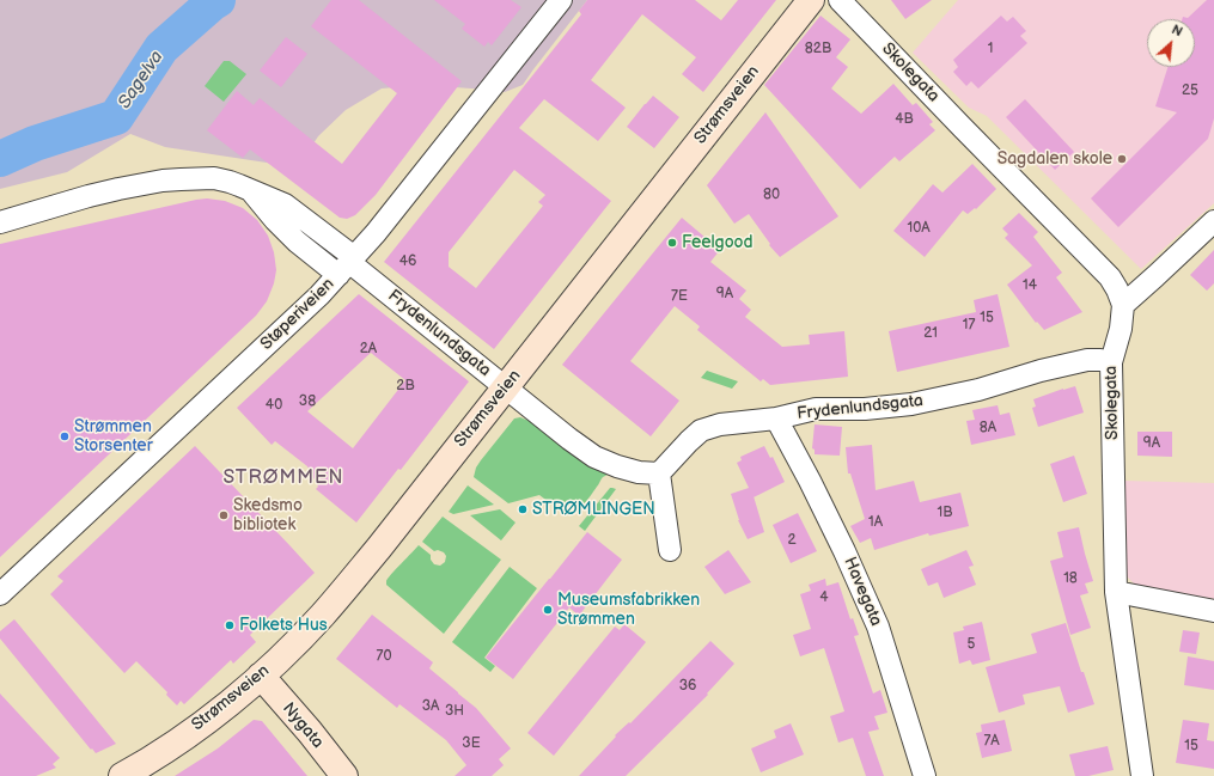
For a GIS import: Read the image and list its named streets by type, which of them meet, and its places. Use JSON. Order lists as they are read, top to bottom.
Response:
{
  "streets": {
    "main road": ["Strømsveien", "Nygata"],
    "street": [
      "Skolegata",
      "Støperiveien",
      "Frydenlundsgata",
      "Havegata"
    ]
  },
  "crossings": [
    ["Skolegata", "Frydenlundsgata"],
    ["Strømsveien", "Frydenlundsgata"],
    ["Strømsveien", "Nygata"],
    ["Støperiveien", "Frydenlundsgata"],
    ["Frydenlundsgata", "Havegata"]
  ],
  "districts": ["STRØMMEN"],
  "water": ["Sagelva"],
  "places": [
    "Sagdalen skole",
    "Feelgood",
    "Strømmen Storsenter",
    "STRØMLINGEN",
    "Skedsmo bibliotek",
    "Museumsfabrikken Strømmen",
    "Folkets Hus"
  ],
  "house_numbers": [
    "82B",
    "1",
    "25",
    "4B",
    "80",
    "10A",
    "46",
    "14",
    "9A",
    "7E",
    "15",
    "17",
    "21",
    "2A",
    "2B",
    "38",
    "40",
    "8A",
    "9A",
    "1B",
    "1A",
    "2",
    "18",
    "4",
    "5",
    "70",
    "36",
    "3A",
    "3H",
    "7A",
    "3E",
    "15"
  ],
  "north": "top right"
}
